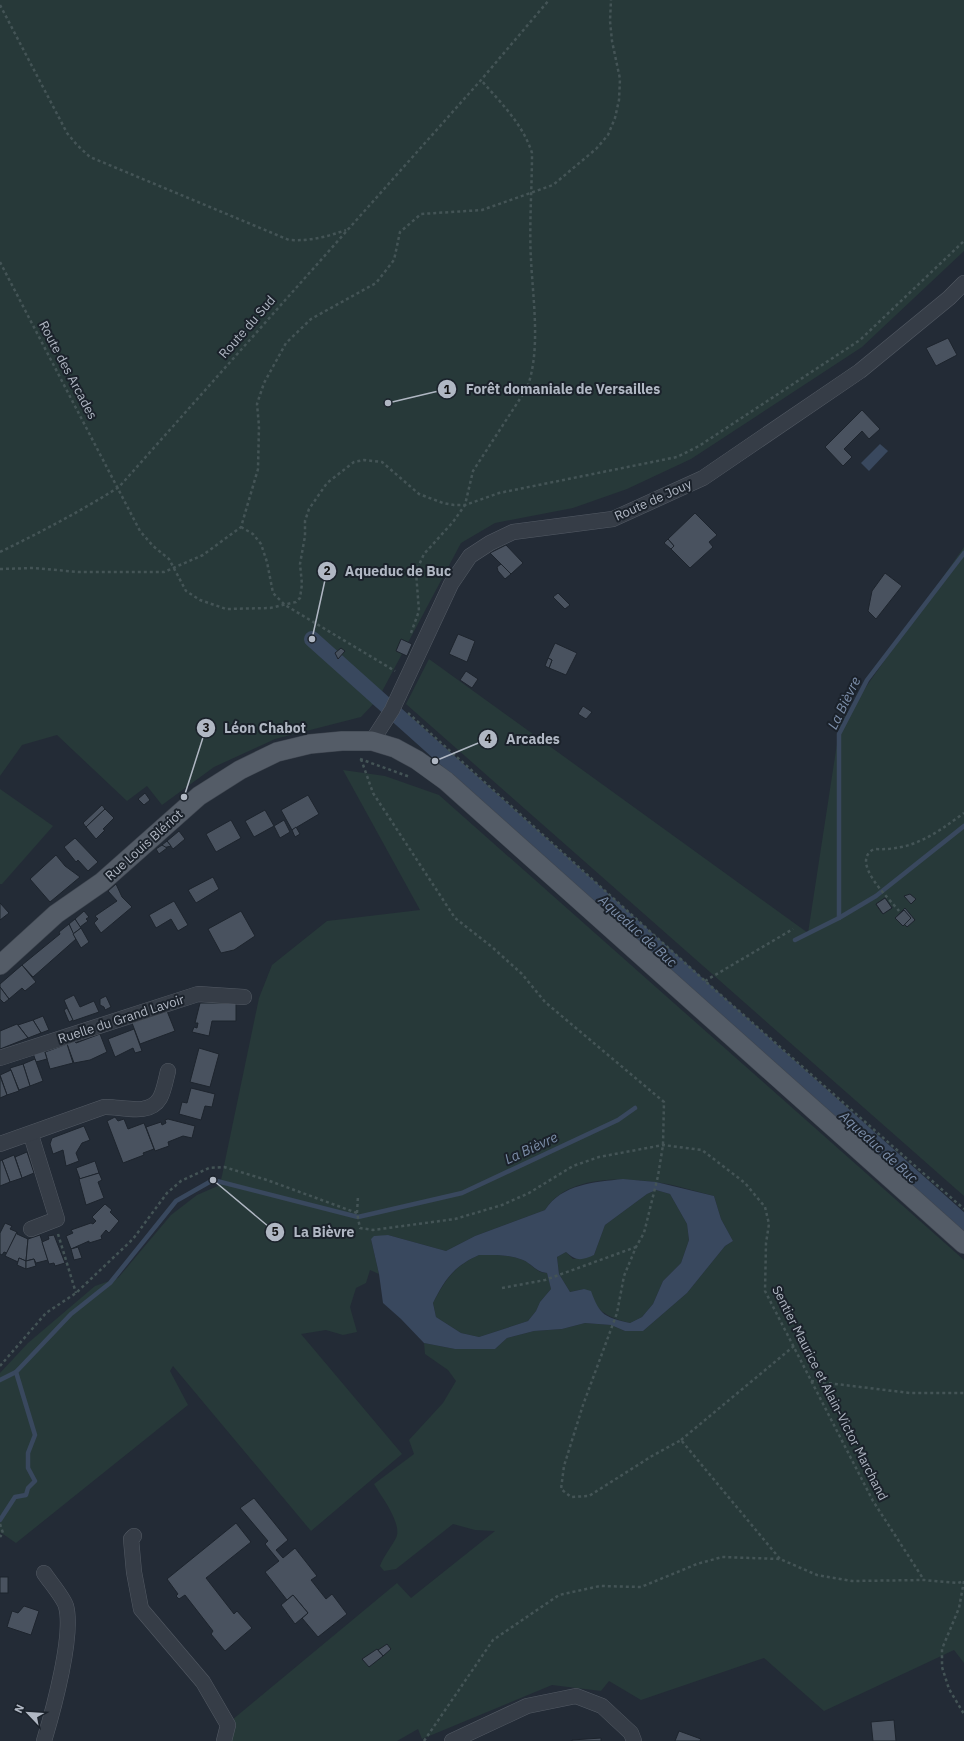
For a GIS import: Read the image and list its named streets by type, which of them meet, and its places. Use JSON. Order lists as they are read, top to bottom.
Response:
{
  "streets": {
    "main road": ["Rue Louis Blériot"],
    "street": ["Route de Jouy", "Ruelle du Grand Lavoir"],
    "path": ["Route du Sud", "Route des Arcades", "Sentier Maurice et Alain-Victor Marchand"]
  },
  "crossings": [
    ["Route du Sud", "Route des Arcades"],
    ["Route de Jouy", "Rue Louis Blériot"]
  ],
  "water": ["La Bièvre", "Aqueduc de Buc"],
  "places": [
    "Forêt domaniale de Versailles",
    "Aqueduc de Buc",
    "Arcades",
    "Léon Chabot",
    "La Bièvre"
  ],
  "north": "top left"
}
